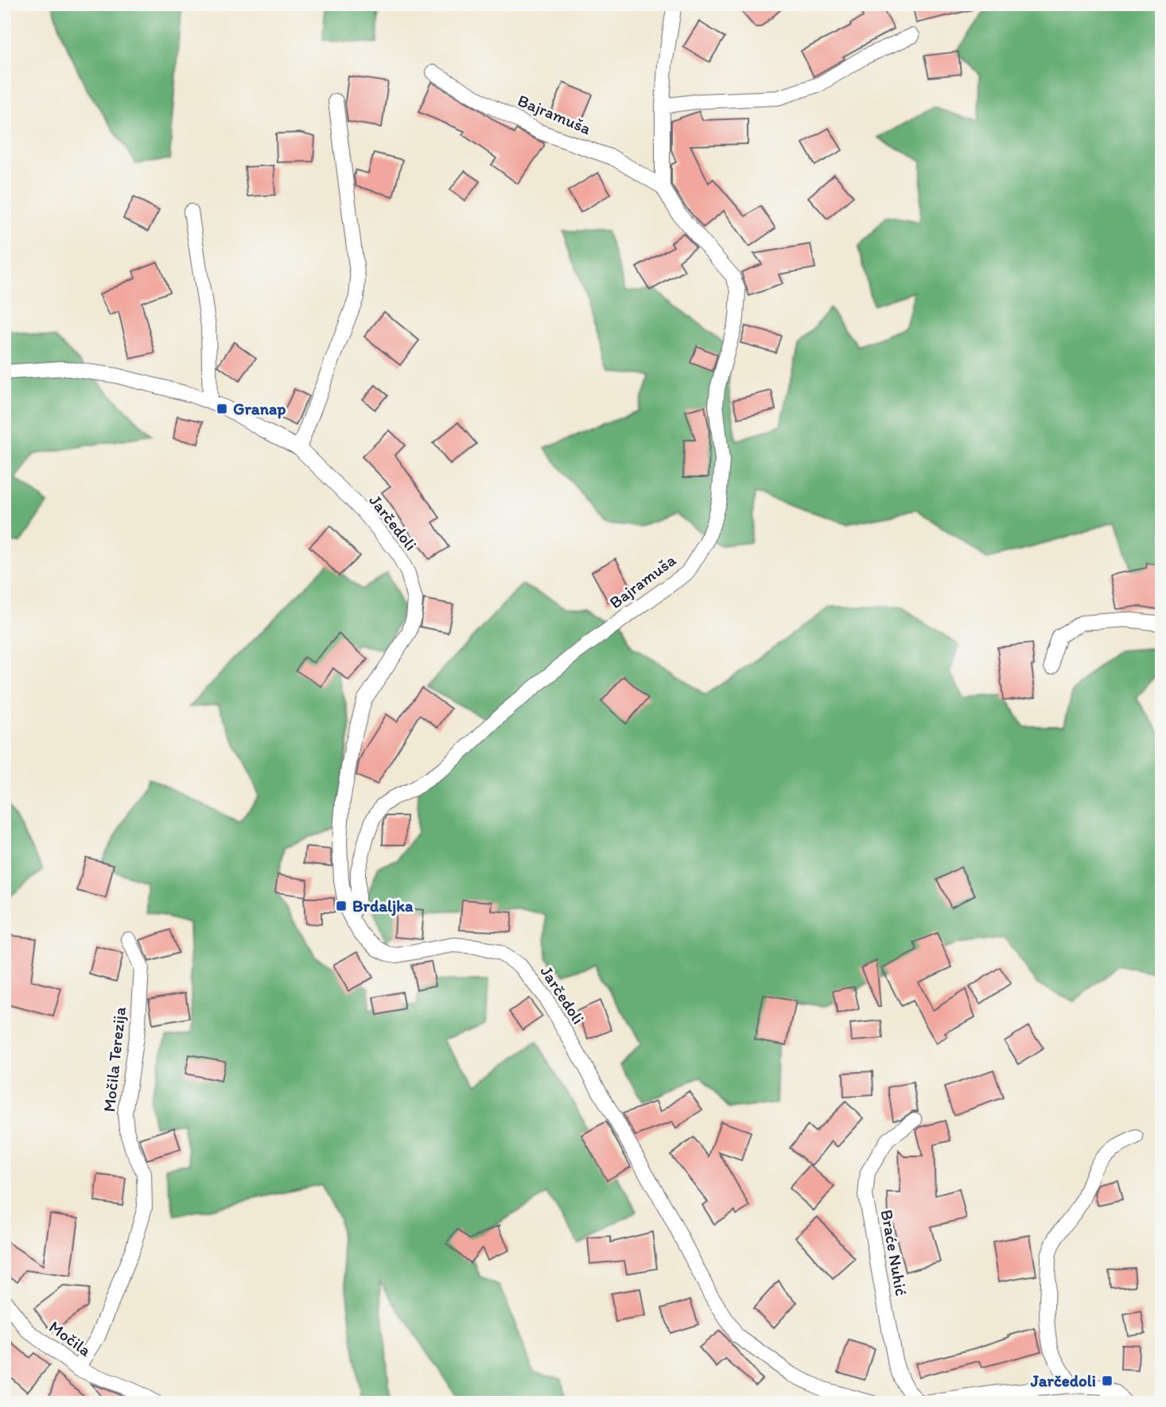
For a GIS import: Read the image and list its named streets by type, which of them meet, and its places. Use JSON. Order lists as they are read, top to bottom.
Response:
{
  "streets": {
    "street": [
      "Bajramuša",
      "Jarčedoli",
      "Močila Terezija",
      "Braće Nuhić",
      "Močila"
    ]
  },
  "crossings": [
    ["Bajramuša", "Jarčedoli"],
    ["Močila Terezija", "Močila"]
  ],
  "places": {
    "transit": ["Granap", "Brdaljka", "Jarčedoli"]
  }
}
